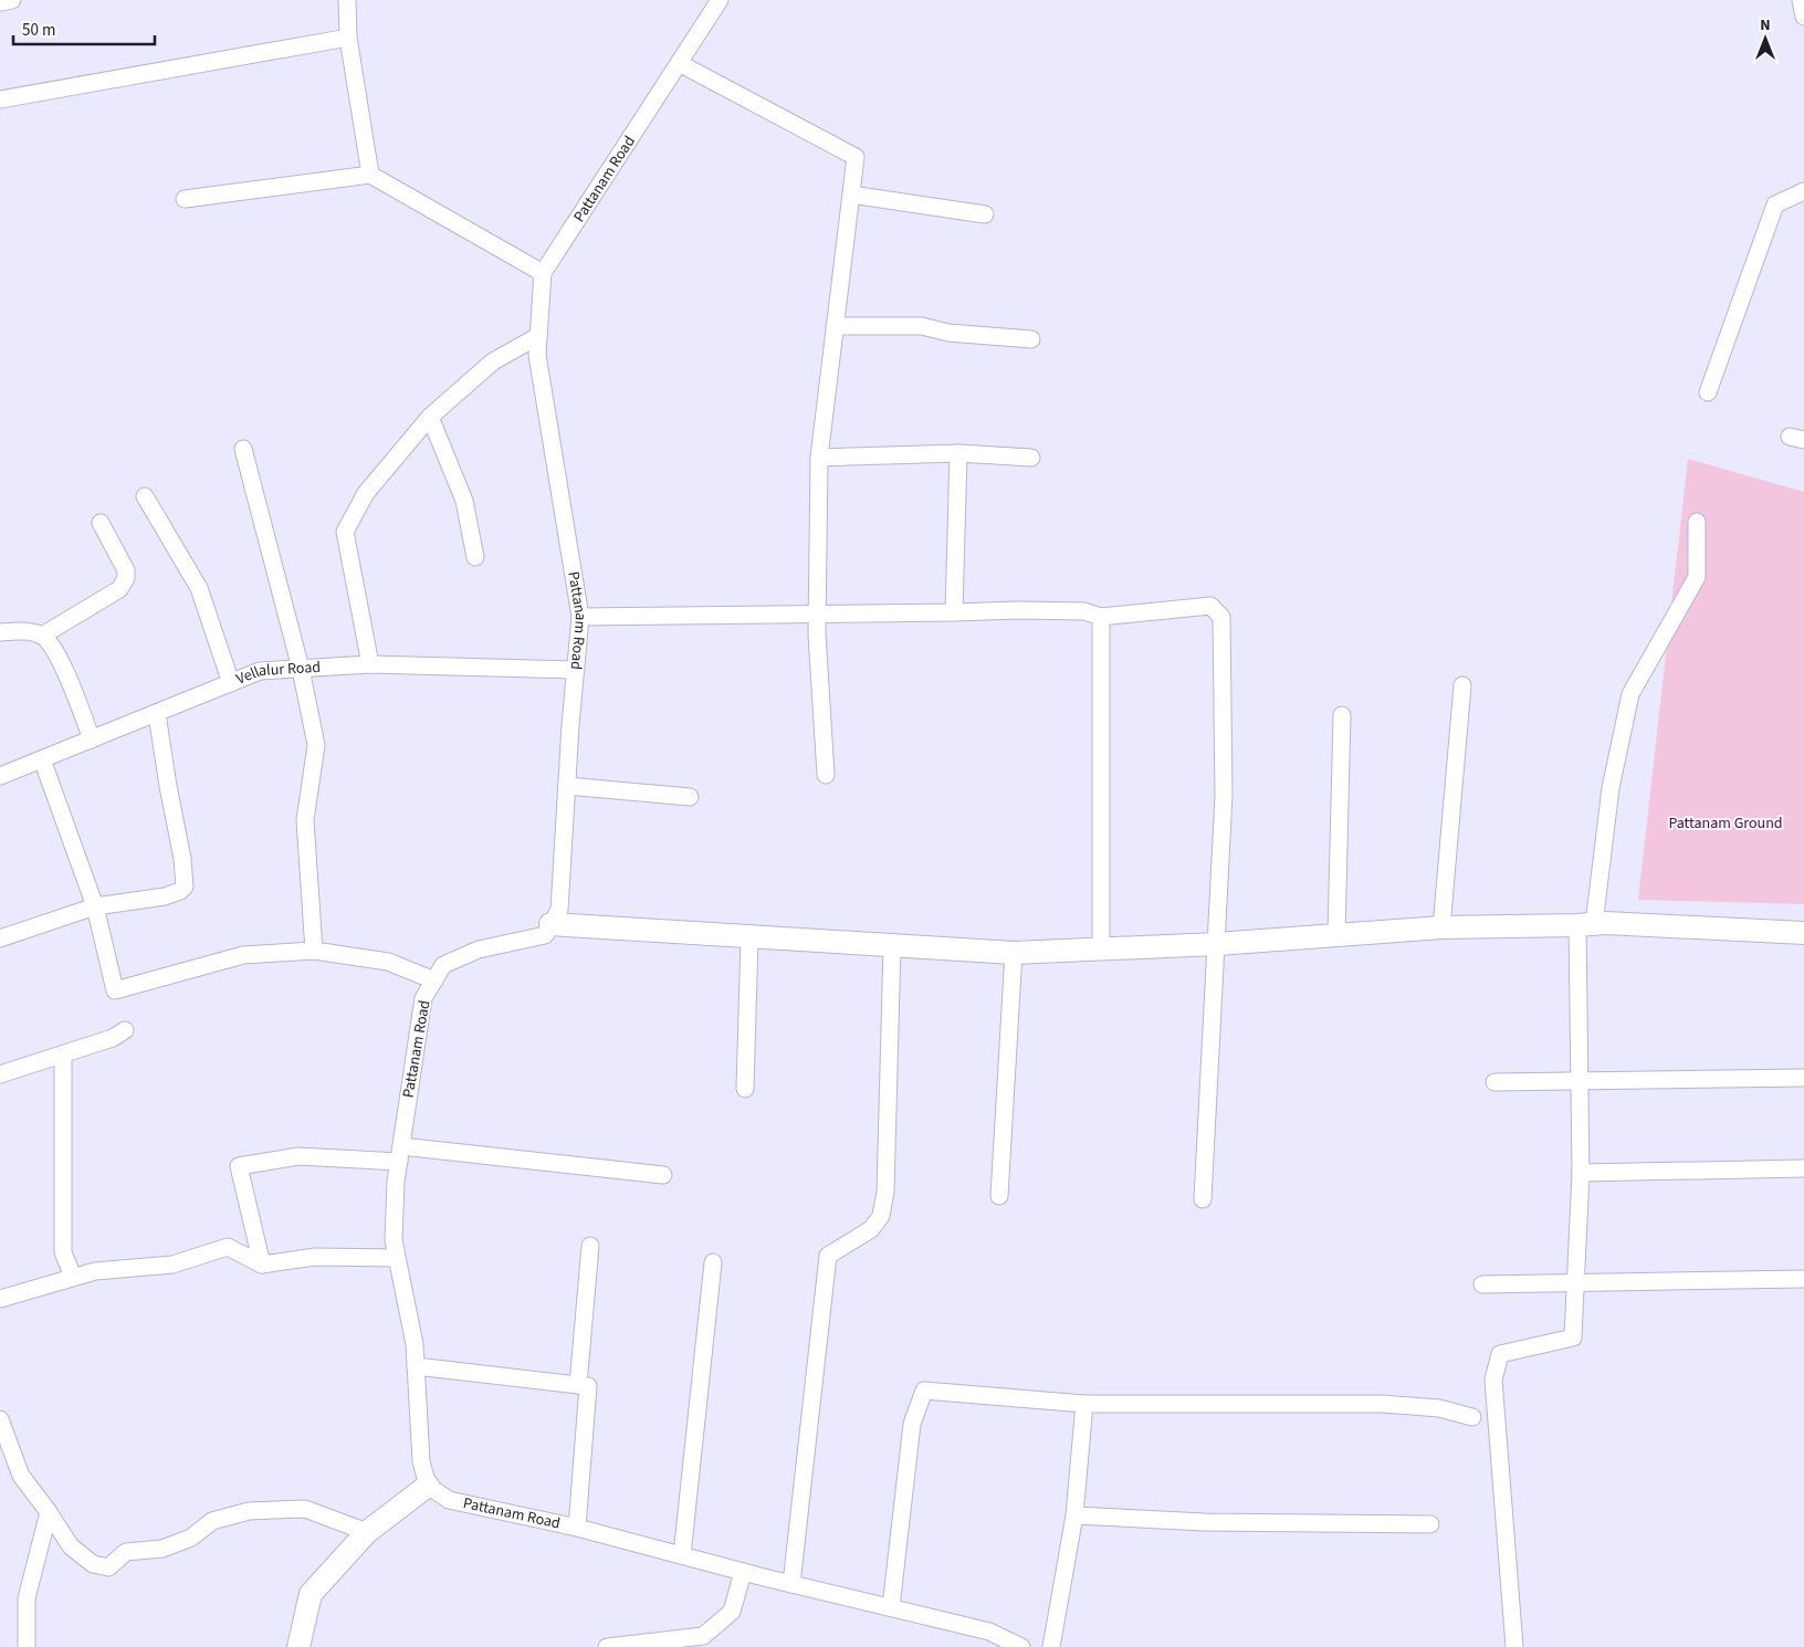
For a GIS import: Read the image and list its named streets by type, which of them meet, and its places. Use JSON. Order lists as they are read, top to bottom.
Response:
{
  "streets": {
    "street": ["Pattanam Road", "Vellalur Road"]
  },
  "crossings": [
    ["Pattanam Road", "Vellalur Road"]
  ],
  "parks": ["Pattanam Ground"],
  "scale_bar": "50 m",
  "north": "top"
}
